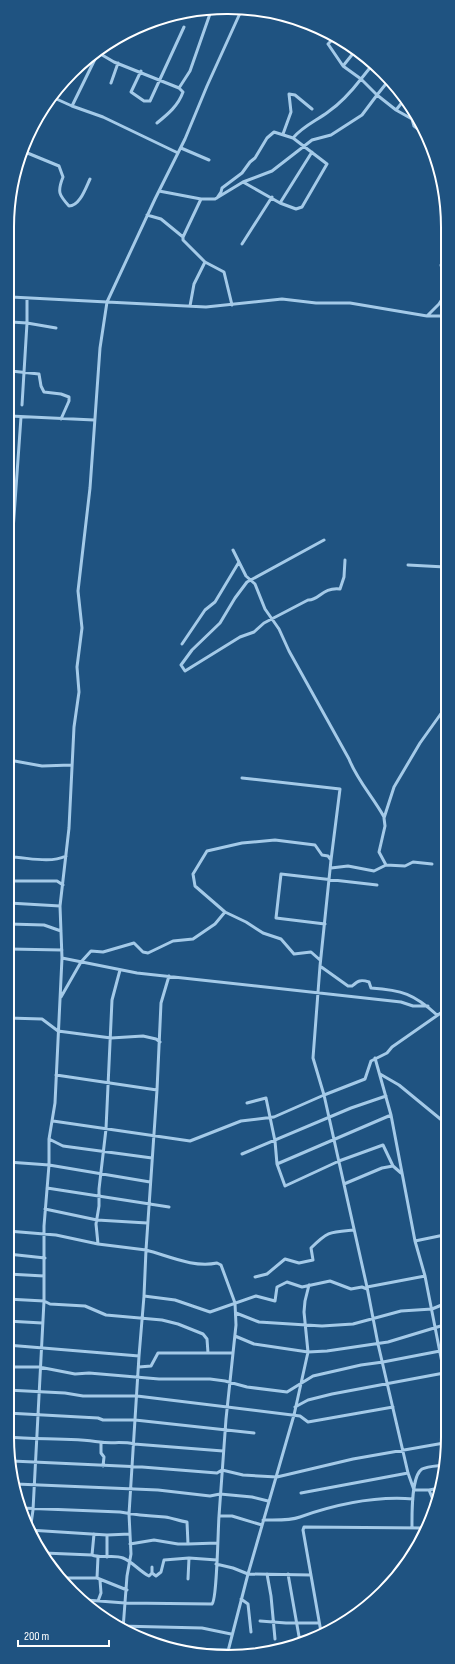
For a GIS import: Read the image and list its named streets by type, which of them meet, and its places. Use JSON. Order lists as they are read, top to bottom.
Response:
{
  "scale_bar": "200 m"
}
